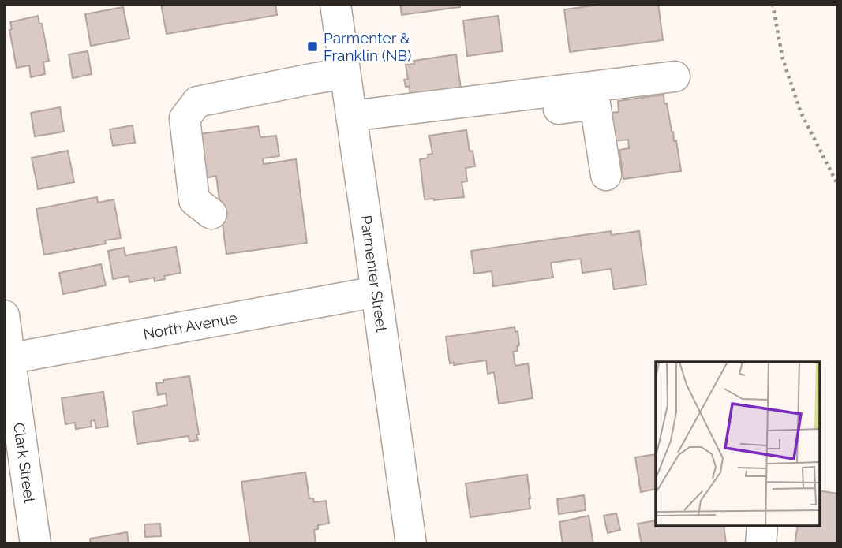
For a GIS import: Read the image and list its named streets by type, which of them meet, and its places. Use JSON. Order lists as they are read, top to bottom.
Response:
{
  "streets": {
    "street": ["Parmenter Street", "North Avenue", "Clark Street"]
  },
  "crossings": [
    ["Parmenter Street", "North Avenue"],
    ["North Avenue", "Clark Street"]
  ],
  "places": {
    "transit": ["Parmenter & Franklin (NB)"]
  }
}
